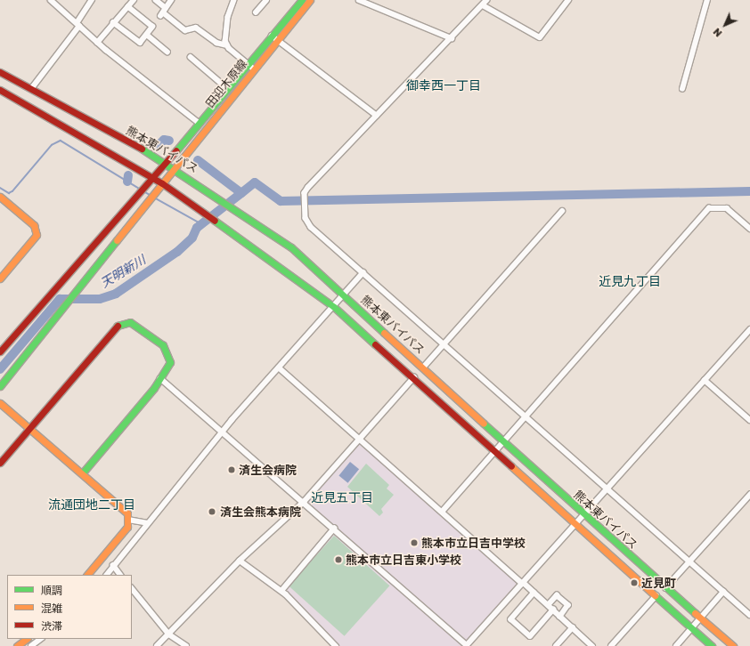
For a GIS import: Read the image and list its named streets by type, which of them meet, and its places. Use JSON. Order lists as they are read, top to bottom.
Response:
{
  "streets": {
    "main road": ["田迎木原線", "熊本東バイパス"]
  },
  "crossings": [
    ["田迎木原線", "熊本東バイパス"]
  ],
  "districts": [
    "御幸西一丁目",
    "近見九丁目",
    "近見五丁目",
    "流通団地二丁目"
  ],
  "water": ["天明新川"],
  "places": [
    "済生会病院",
    "済生会熊本病院",
    "熊本市立日吉中学校",
    "熊本市立日吉東小学校",
    "近見町"
  ],
  "legend": ["順調", "混雑", "渋滞"],
  "north": "bottom left"
}
